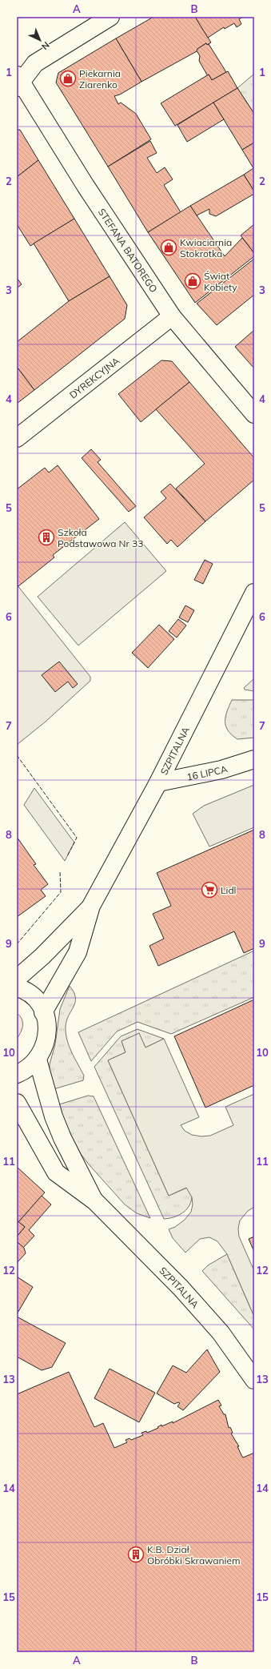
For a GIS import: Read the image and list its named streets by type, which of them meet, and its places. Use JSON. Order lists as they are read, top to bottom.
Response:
{
  "streets": {
    "street": [
      "STEFANA BATOREGO",
      "DYREKCYJNA",
      "SZPITALNA",
      "16 LIPCA"
    ]
  },
  "crossings": [
    ["STEFANA BATOREGO", "DYREKCYJNA"],
    ["SZPITALNA", "16 LIPCA"]
  ],
  "places": {
    "shop": ["Piekarnia Ziarenko", "Kwiaciarnia Stokrotka", "Świat Kobiety"],
    "building": ["Szkoła Podstawowa Nr 33", "K.B. Dział Obróbki Skrawaniem"],
    "supermarket": ["Lidl"]
  },
  "north": "bottom right",
  "grid": {
    "columns": ["A", "B"],
    "rows": [
      "1",
      "2",
      "3",
      "4",
      "5",
      "6",
      "7",
      "8",
      "9",
      "10",
      "11",
      "12",
      "13",
      "14",
      "15"
    ]
  }
}
